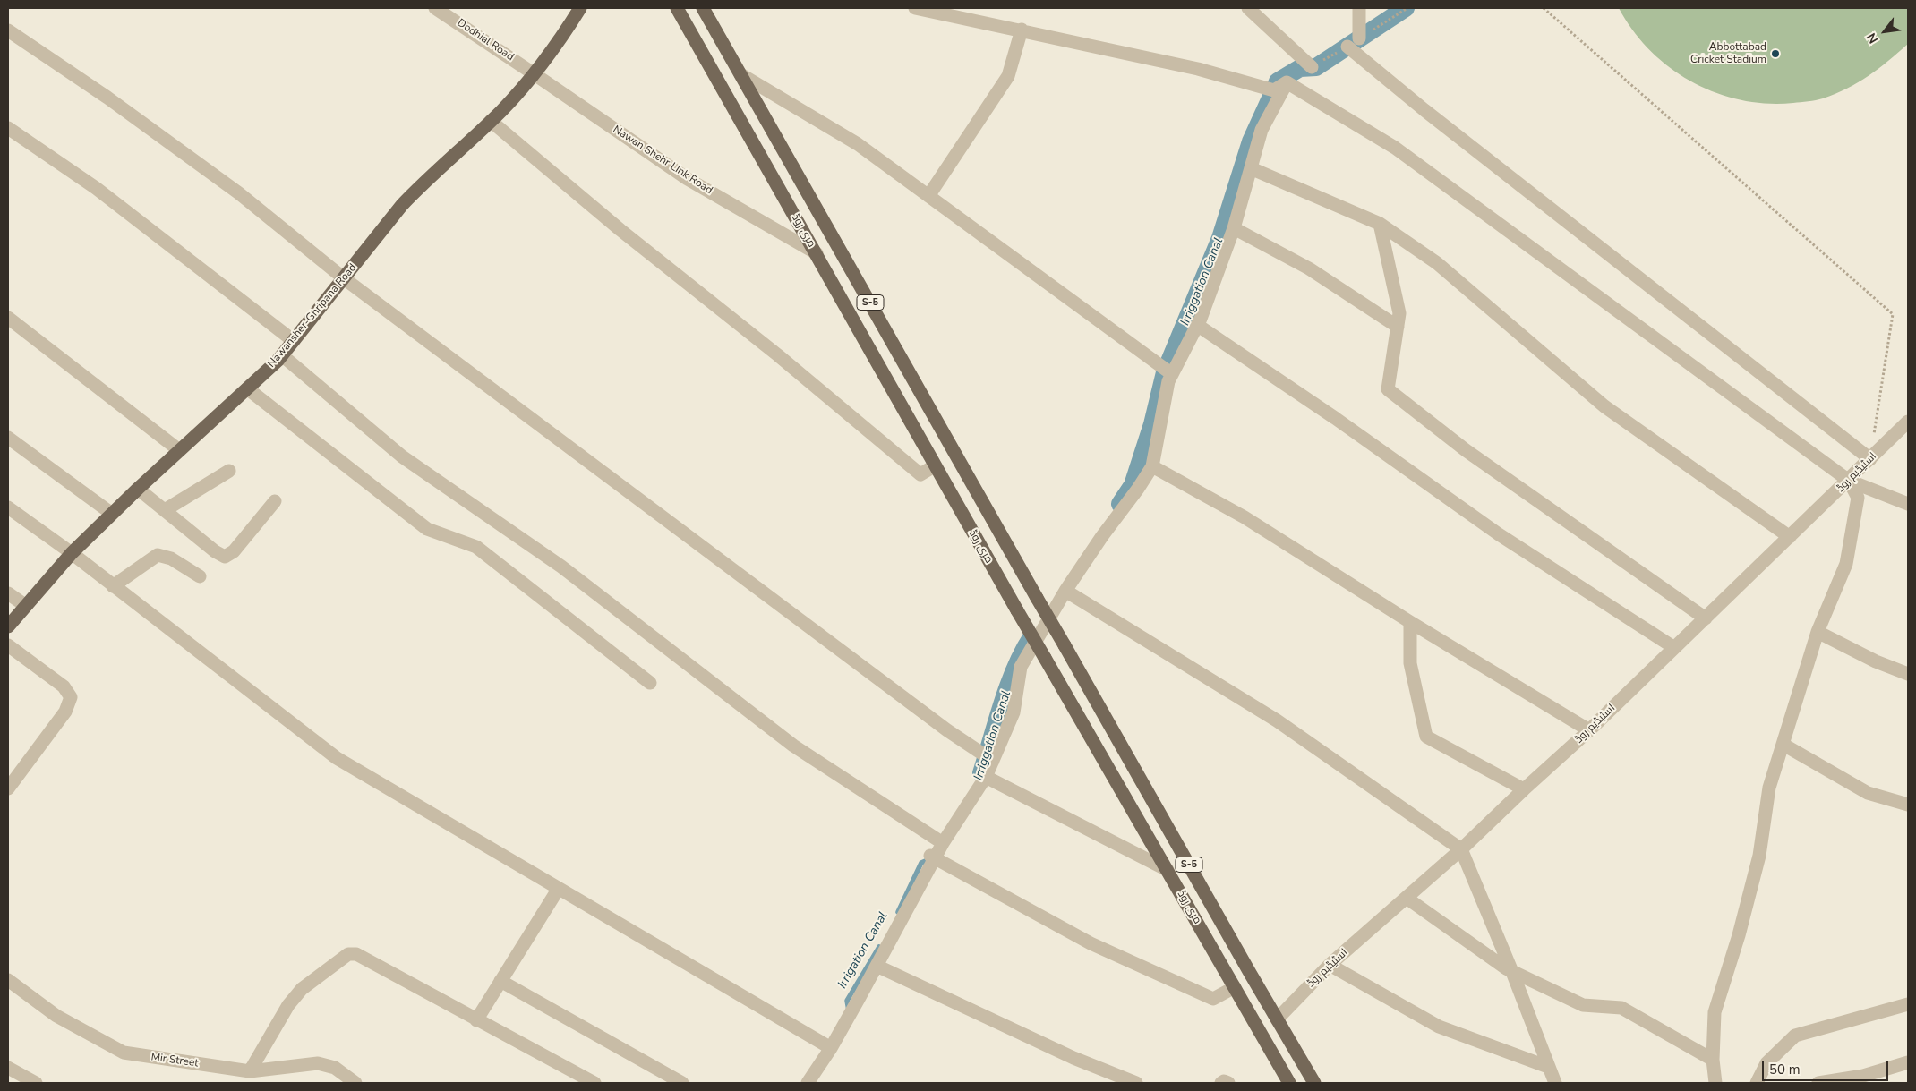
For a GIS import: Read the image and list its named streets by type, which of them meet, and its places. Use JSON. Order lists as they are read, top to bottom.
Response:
{
  "streets": {
    "main road": ["مری روڈ", "S-5", "Nawansher-Ghripana Road"],
    "street": [
      "Dodhial Road",
      "Nawan Shehr LInk Road",
      "اسٹیڈیم روڈ",
      "Mir Street"
    ]
  },
  "crossings": [
    ["Dodhial Road", "Nawan Shehr LInk Road"],
    ["Dodhial Road", "Nawansher-Ghripana Road"],
    ["Nawan Shehr LInk Road", "مری روڈ"],
    ["Nawan Shehr LInk Road", "Nawansher-Ghripana Road"],
    ["مری روڈ", "اسٹیڈیم روڈ"]
  ],
  "water": ["Irriggation Canal", "Irrigation Canal"],
  "places": ["Abbottabad Cricket Stadium"],
  "scale_bar": "50 m",
  "north": "bottom left"
}
